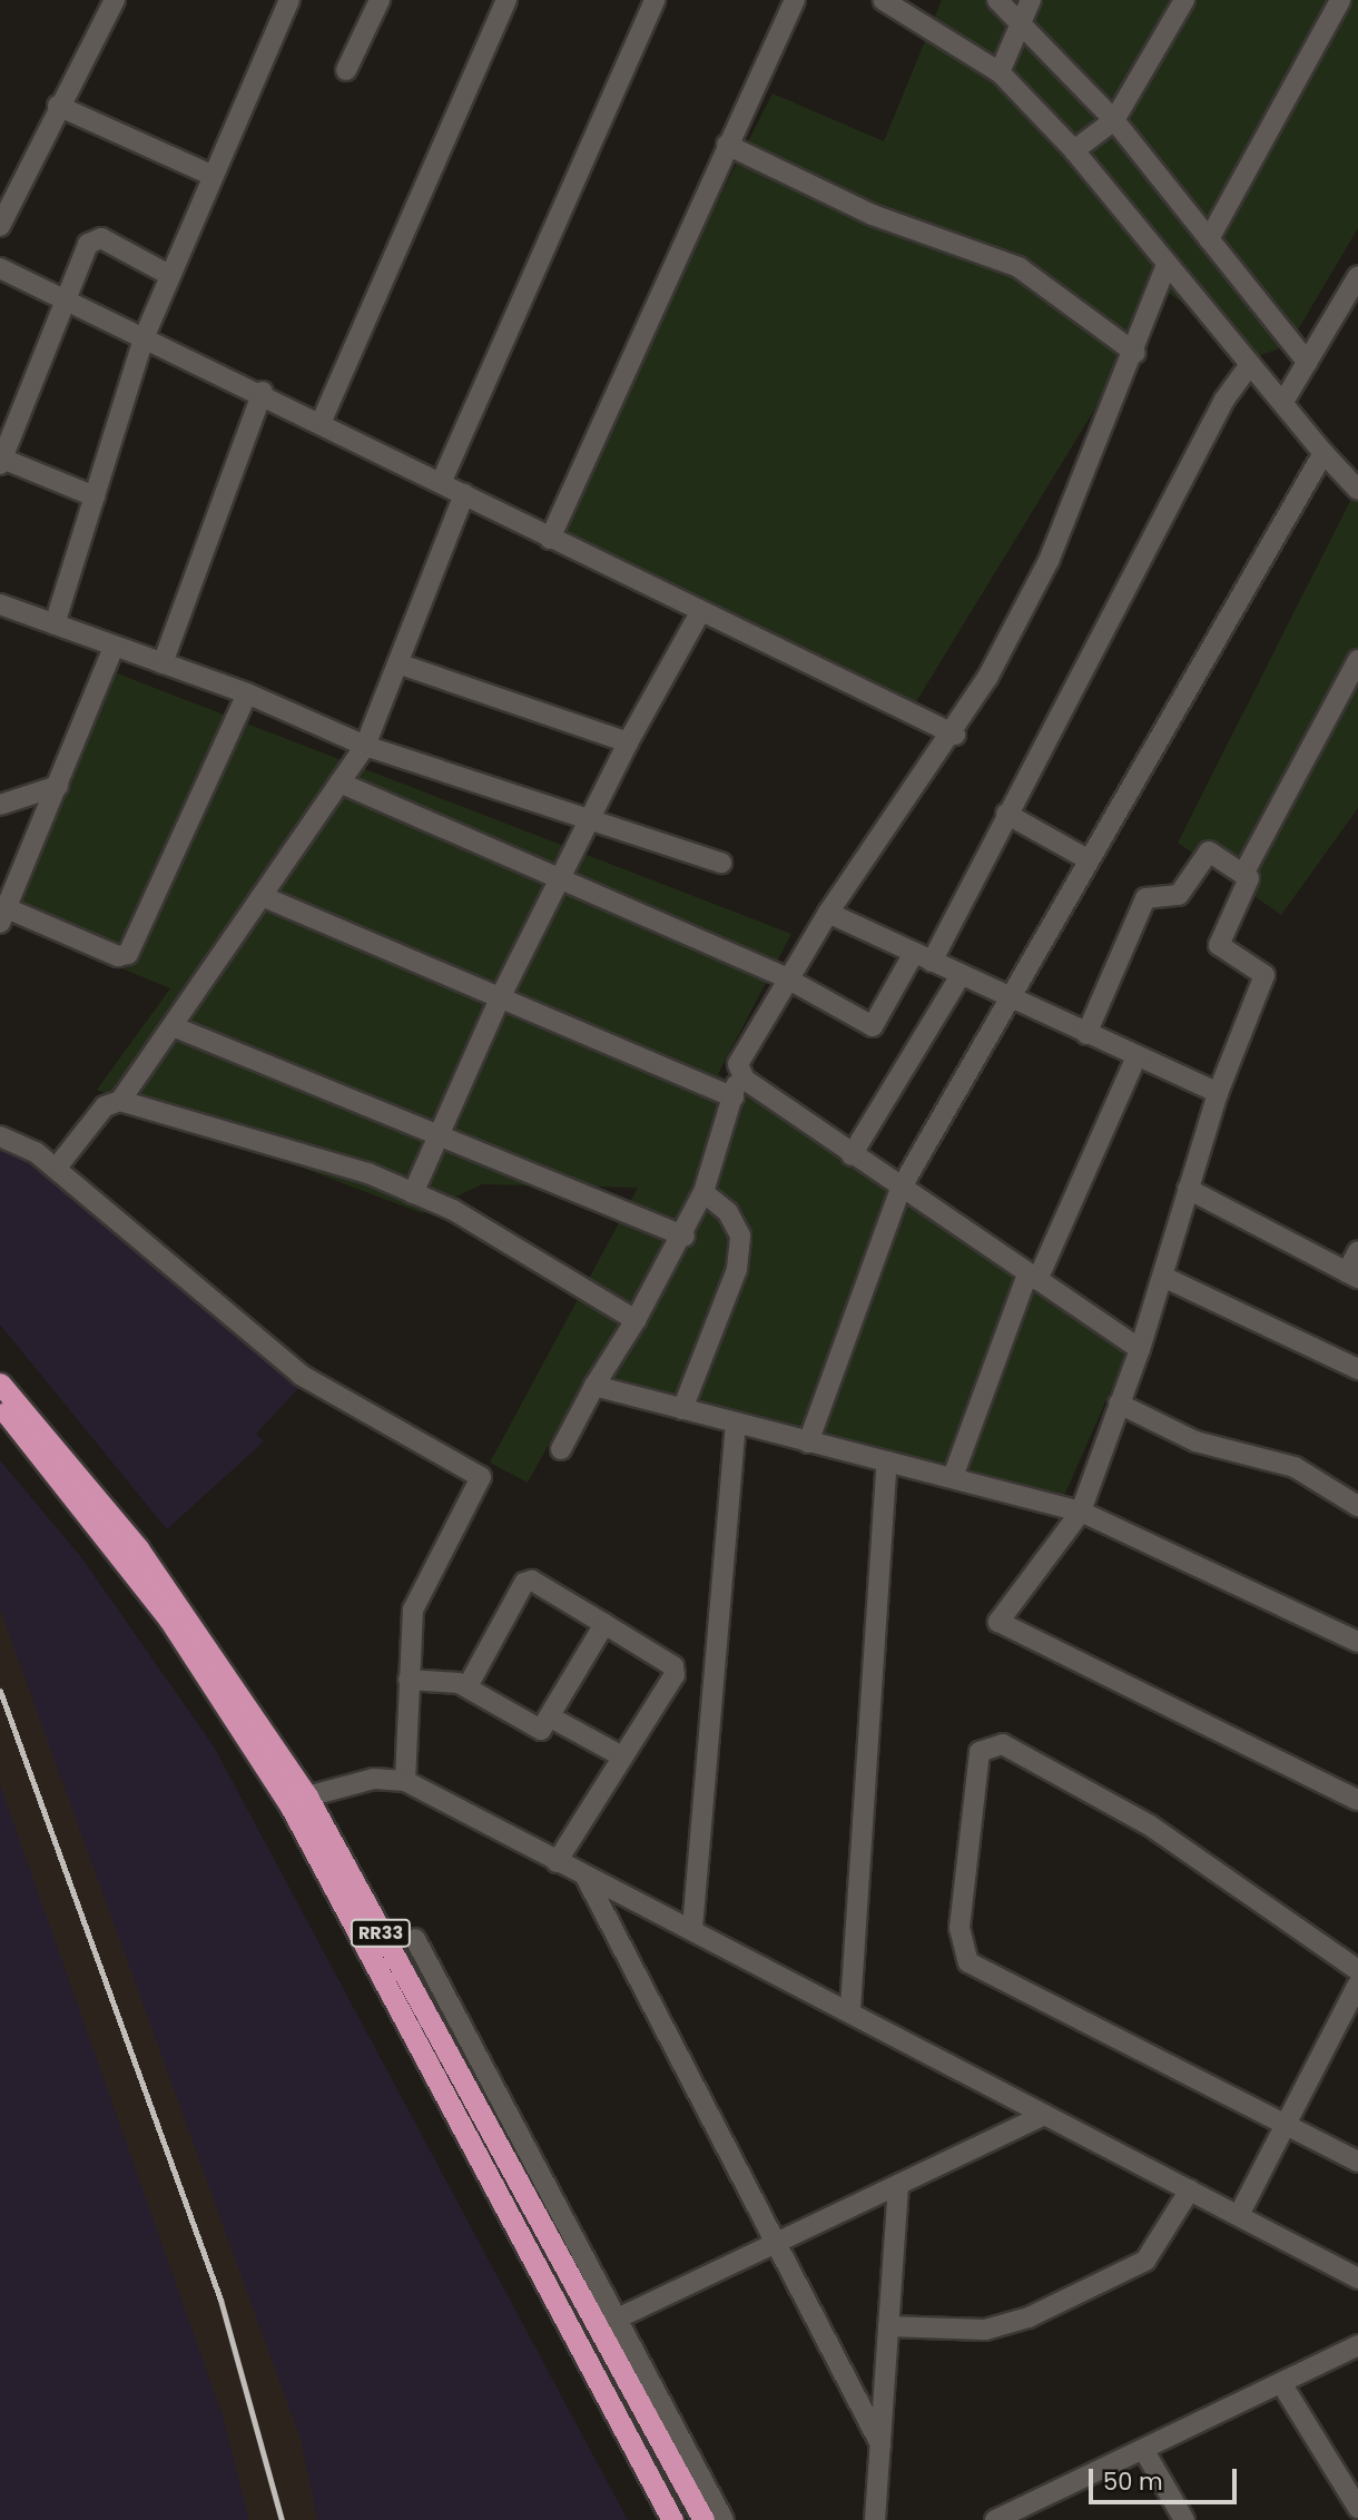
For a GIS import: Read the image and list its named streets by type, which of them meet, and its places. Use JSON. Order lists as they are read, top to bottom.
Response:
{
  "streets": {
    "highway": ["RR33"]
  },
  "scale_bar": "50 m"
}
